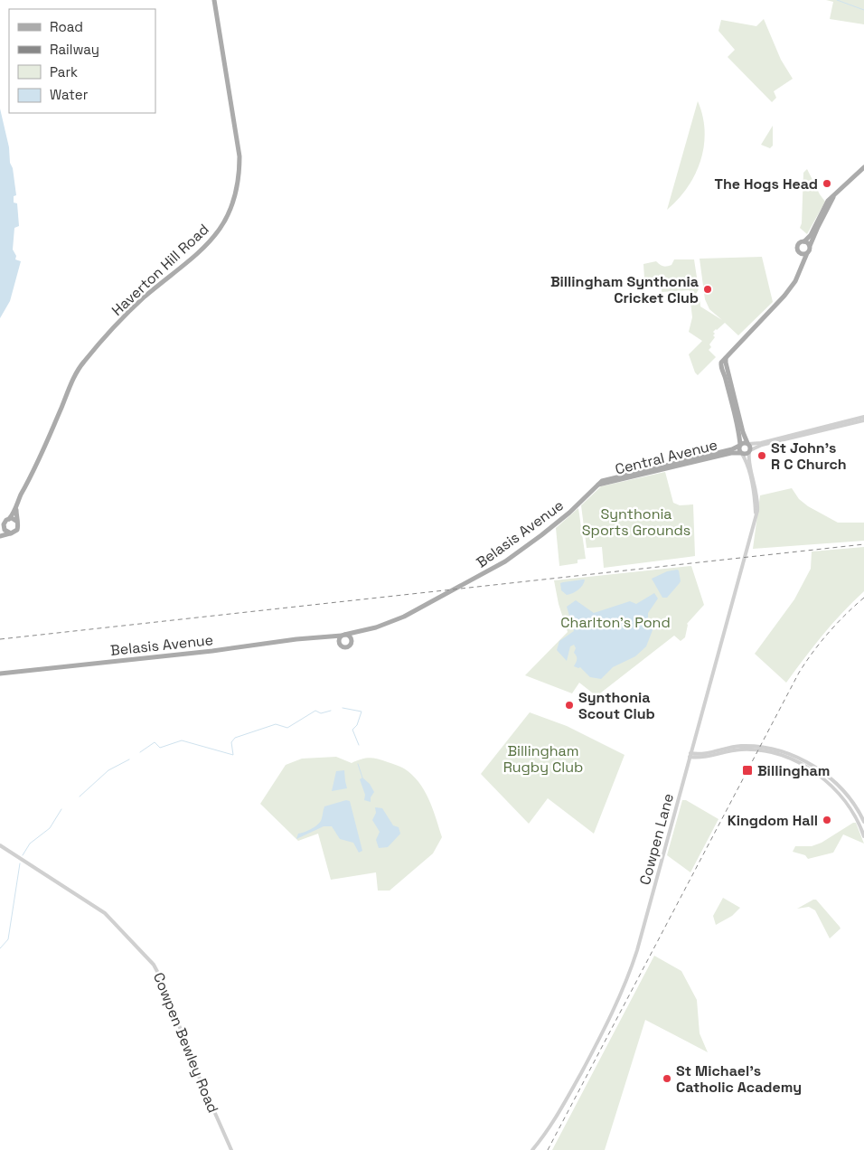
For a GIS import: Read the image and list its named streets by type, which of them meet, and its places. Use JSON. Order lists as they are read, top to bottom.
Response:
{
  "streets": {
    "main road": ["Haverton Hill Road", "Central Avenue", "Belasis Avenue"],
    "street": ["Cowpen Lane", "Cowpen Bewley Road"]
  },
  "crossings": [
    ["Central Avenue", "Belasis Avenue"],
    ["Central Avenue", "Cowpen Lane"]
  ],
  "parks": ["Synthonia Sports Grounds", "Charlton's Pond", "Billingham Rugby Club"],
  "places": {
    "other": [
      "The Hogs Head",
      "Billingham Synthonia Cricket Club",
      "St John's R C Church",
      "Synthonia Scout Club",
      "Kingdom Hall",
      "St Michael's Catholic Academy"
    ],
    "transit": ["Billingham"]
  },
  "legend": [
    "Road",
    "Railway",
    "Park",
    "Water"
  ]
}
